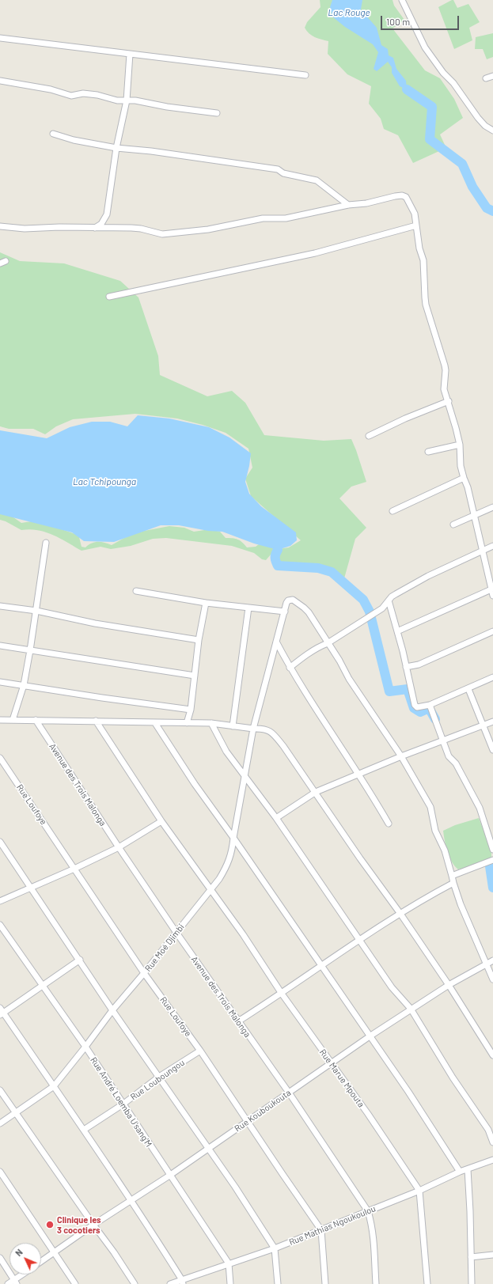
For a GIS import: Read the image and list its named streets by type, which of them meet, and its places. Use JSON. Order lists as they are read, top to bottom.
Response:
{
  "streets": {
    "street": [
      "Avenue des Trois Malonga",
      "Rue Loufoye",
      "Rue Moé Djimbi",
      "Rue Marue Mpouta",
      "Rue Louboungou",
      "Rue André Loemba U'sang'M",
      "Rue Kouboukouta",
      "Rue Mathias Ngoukoulou"
    ]
  },
  "crossings": [
    ["Avenue des Trois Malonga", "Rue Moé Djimbi"],
    ["Avenue des Trois Malonga", "Rue Kouboukouta"],
    ["Avenue des Trois Malonga", "Rue Mathias Ngoukoulou"],
    ["Rue Loufoye", "Rue Moé Djimbi"],
    ["Rue Loufoye", "Rue Louboungou"],
    ["Rue Loufoye", "Rue Kouboukouta"],
    ["Rue Loufoye", "Rue Mathias Ngoukoulou"],
    ["Rue Moé Djimbi", "Rue Marue Mpouta"],
    ["Rue Moé Djimbi", "Rue André Loemba U'sang'M"],
    ["Rue Marue Mpouta", "Rue Kouboukouta"],
    ["Rue Marue Mpouta", "Rue Mathias Ngoukoulou"],
    ["Rue Louboungou", "Rue André Loemba U'sang'M"],
    ["Rue André Loemba U'sang'M", "Rue Kouboukouta"],
    ["Rue André Loemba U'sang'M", "Rue Mathias Ngoukoulou"]
  ],
  "water": ["Lac Rouge", "Lac Tchipounga"],
  "places": ["Clinique les 3 cocotiers"],
  "scale_bar": "100 m",
  "north": "top left"
}
